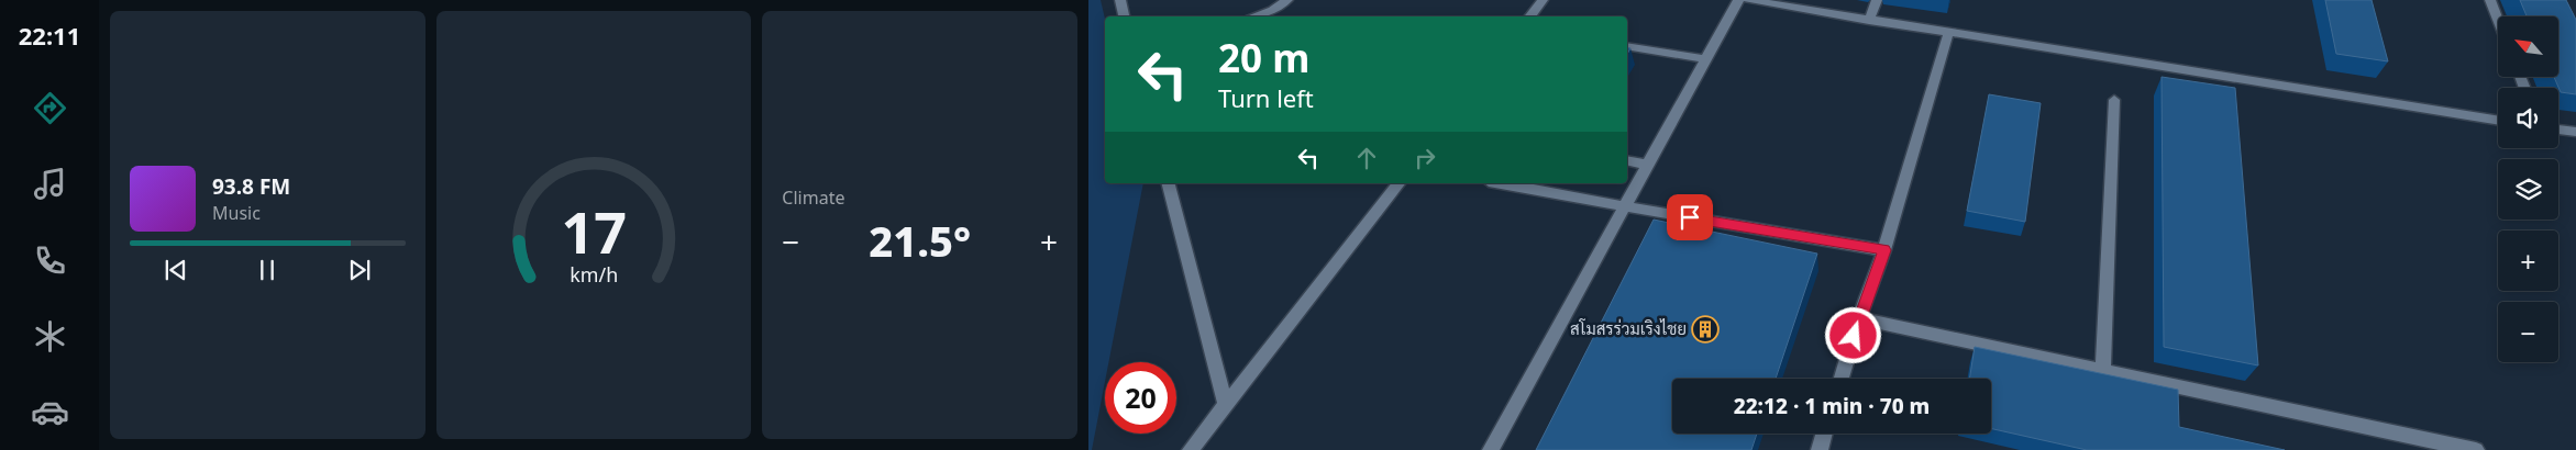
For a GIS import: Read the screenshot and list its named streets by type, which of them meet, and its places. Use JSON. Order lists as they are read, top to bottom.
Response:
{
  "places": {
    "building": ["สโมสรร่วมเริงไชย"]
  },
  "north": "top left",
  "page": {
    "tabs": "22:11",
    "tile": "Climate",
    "map_buttons": ["+", "−"],
    "turn": ["20 m", "Turn left"],
    "song": ["93.8 FM", "Music"],
    "heat": ["−", "21.5°", "+"],
    "limit": "20",
    "trip": "22:12 · 1 min · 70 m",
    "gauge": ["17", "km/h"]
  }
}
